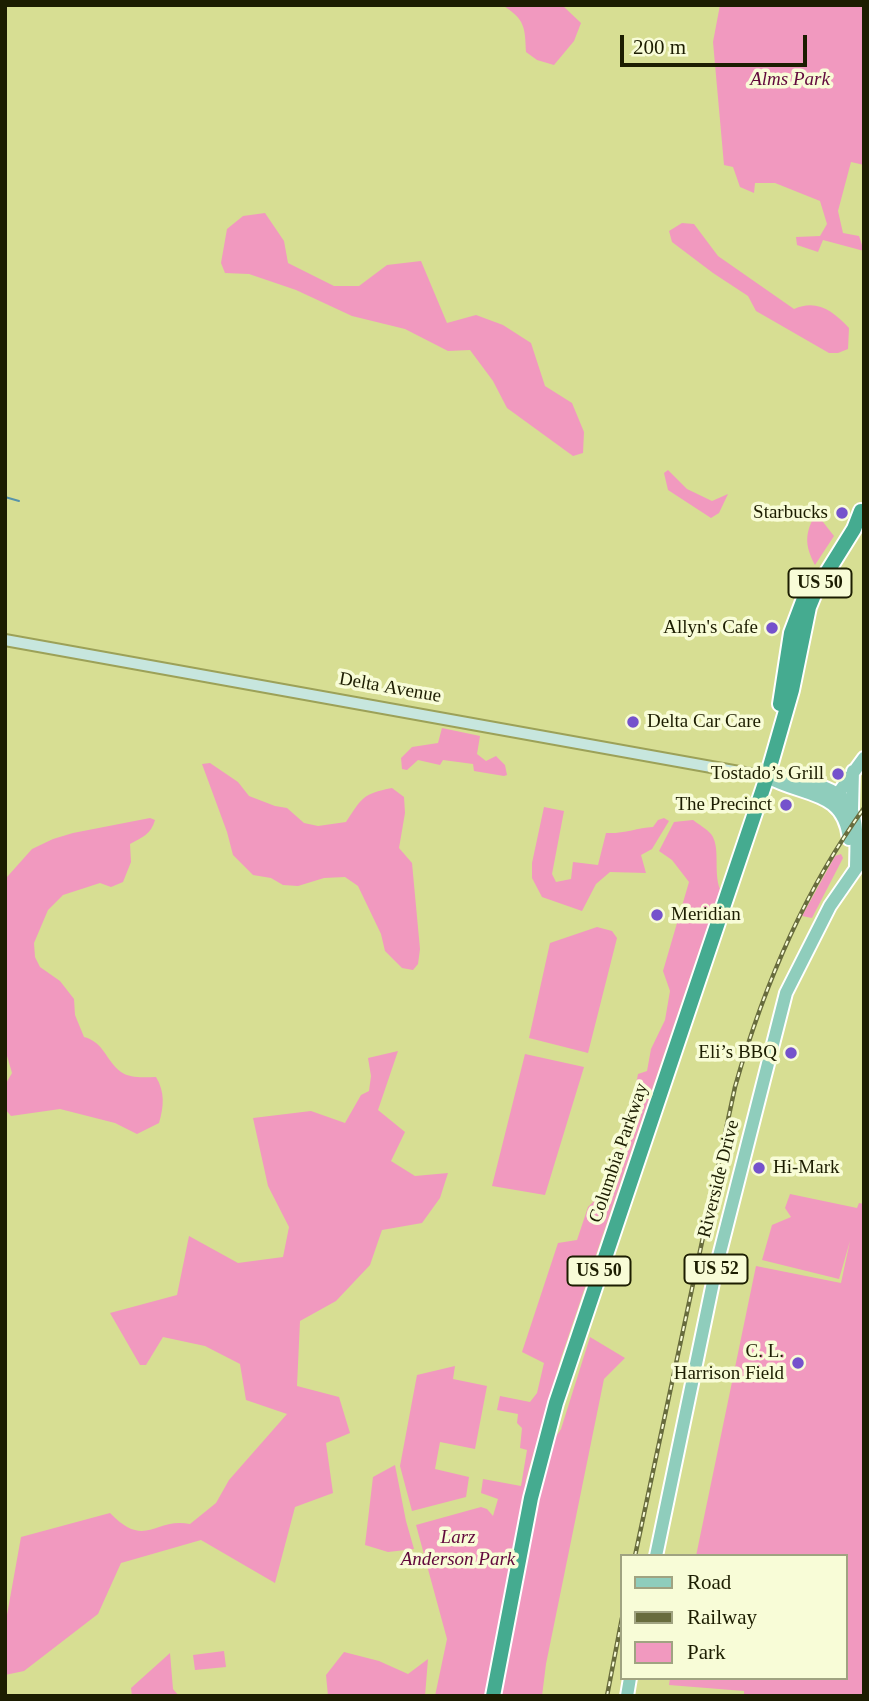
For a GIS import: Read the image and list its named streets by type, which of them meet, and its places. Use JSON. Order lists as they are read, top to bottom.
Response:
{
  "streets": {
    "highway": ["US 50", "Columbia Parkway"],
    "main road": ["Delta Avenue", "Riverside Drive", "US 52"]
  },
  "crossings": [
    ["Delta Avenue", "Columbia Parkway"],
    ["Riverside Drive", "US 52"]
  ],
  "parks": ["Alms Park", "Larz Anderson Park"],
  "places": [
    "Starbucks",
    "Allyn's Cafe",
    "Delta Car Care",
    "Tostado’s Grill",
    "The Precinct",
    "Meridian",
    "Eli’s BBQ",
    "Hi-Mark",
    "C. L. Harrison Field"
  ],
  "legend": ["Road", "Railway", "Park"],
  "scale_bar": "200 m"
}
